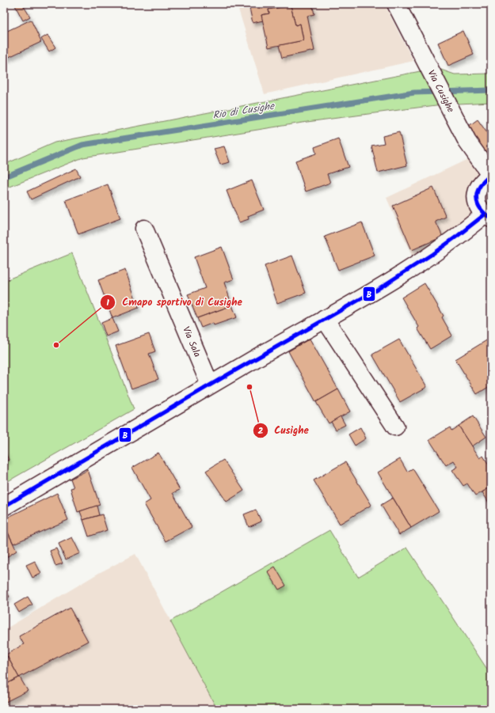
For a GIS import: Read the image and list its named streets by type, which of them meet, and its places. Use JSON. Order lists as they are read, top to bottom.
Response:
{
  "streets": {
    "street": ["Via Cusighe", "Via Sala"]
  },
  "water": ["Rio di Cusighe"],
  "places": ["Cmapo sportivo di Cusighe", "Cusighe"],
  "lines": ["transit line B"]
}
